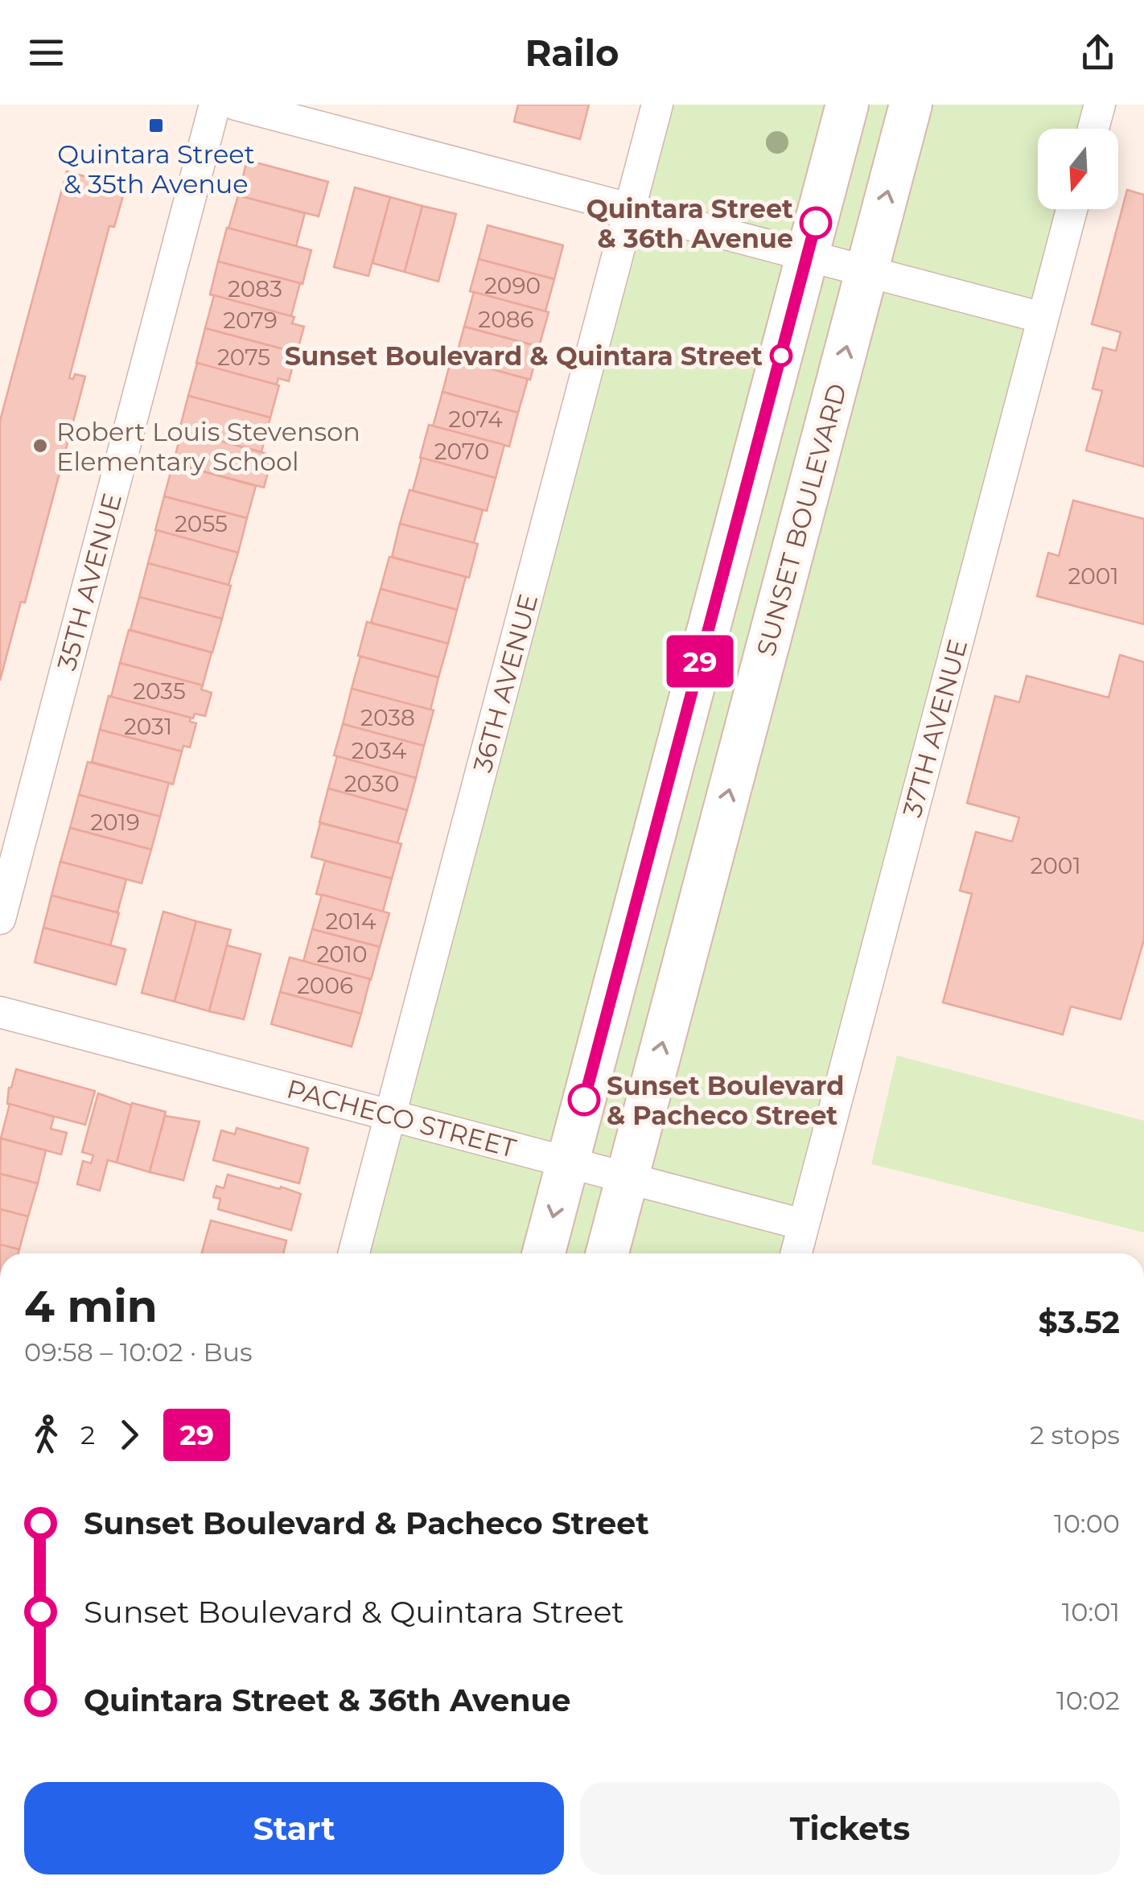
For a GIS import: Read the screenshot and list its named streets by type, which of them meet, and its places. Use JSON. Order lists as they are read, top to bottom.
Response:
{
  "streets": {
    "main road": ["SUNSET BOULEVARD"],
    "street": [
      "35TH AVENUE",
      "36TH AVENUE",
      "37TH AVENUE",
      "PACHECO STREET"
    ]
  },
  "crossings": [
    ["SUNSET BOULEVARD", "PACHECO STREET"],
    ["36TH AVENUE", "PACHECO STREET"],
    ["37TH AVENUE", "PACHECO STREET"]
  ],
  "places": {
    "transit": ["Quintara Street & 35th Avenue"],
    "other": [
      "Quintara Street & 36th Avenue",
      "Sunset Boulevard & Quintara Street",
      "Robert Louis Stevenson Elementary School",
      "Sunset Boulevard & Pacheco Street"
    ]
  },
  "lines": ["bus line 29"],
  "house_numbers": [
    "2090",
    "2083",
    "2086",
    "2079",
    "2075",
    "2074",
    "2070",
    "2055",
    "2001",
    "2035",
    "2038",
    "2031",
    "2034",
    "2030",
    "2019",
    "2001",
    "2014",
    "2010",
    "2006"
  ],
  "north": "bottom",
  "page": {
    "header": "Railo",
    "on_map": "29",
    "heading": ["4 min", "09:58 – 10:02 · Bus", "$3.52"],
    "legs": ["2", "29", "2 stops"],
    "list": [
      {
        "name": "Sunset Boulevard & Pacheco Street",
        "value": "10:00"
      },
      {
        "name": "Sunset Boulevard & Quintara Street",
        "value": "10:01"
      },
      {
        "name": "Quintara Street & 36th Avenue",
        "value": "10:02"
      }
    ],
    "buttons": ["Start", "Tickets"]
  }
}
